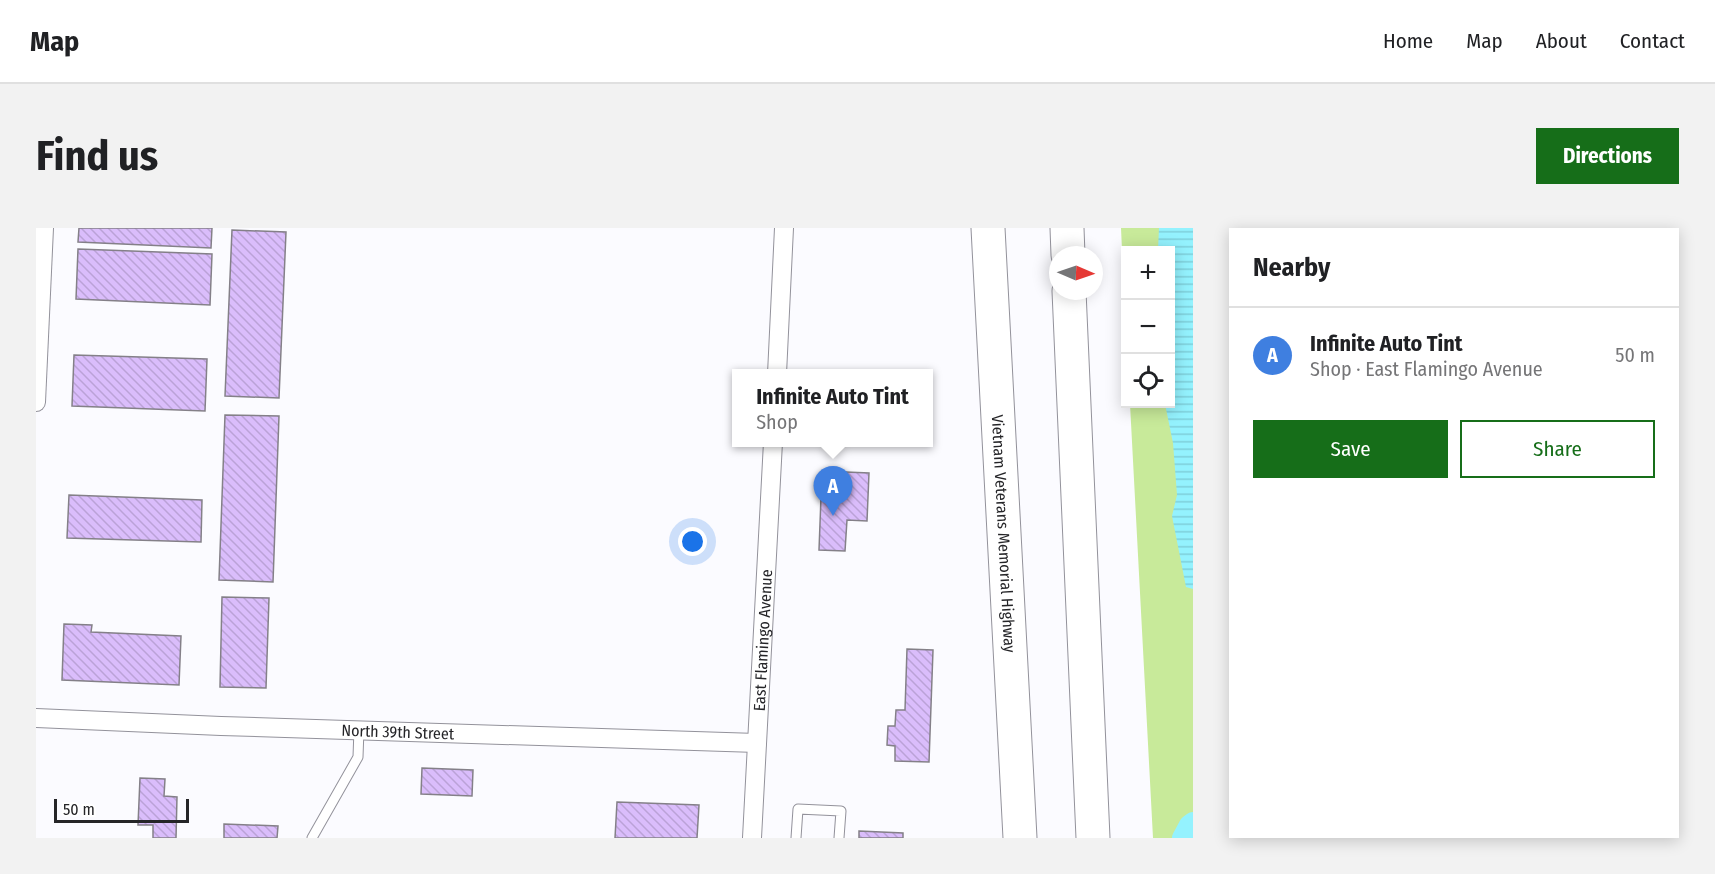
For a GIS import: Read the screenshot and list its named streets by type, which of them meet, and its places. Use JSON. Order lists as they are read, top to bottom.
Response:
{
  "streets": {
    "highway": ["Vietnam Veterans Memorial Highway"],
    "street": ["East Flamingo Avenue", "North 39th Street"]
  },
  "crossings": [
    ["East Flamingo Avenue", "North 39th Street"]
  ],
  "scale_bar": "50 m",
  "north": "right",
  "page": {
    "header": "Map",
    "nav": [
      "Home",
      "Map",
      "About",
      "Contact"
    ],
    "buttons": [
      "Directions",
      ["Save", "Share"]
    ],
    "title": "Find us",
    "heading": "Nearby",
    "map_buttons": ["+", "−"],
    "list": [
      {
        "mark": "A",
        "name": "Infinite Auto Tint",
        "note": "Shop · East Flamingo Avenue",
        "value": "50 m"
      }
    ],
    "popup": ["Infinite Auto Tint", "Shop"],
    "pins": "A",
    "scale": "50 m"
  }
}
